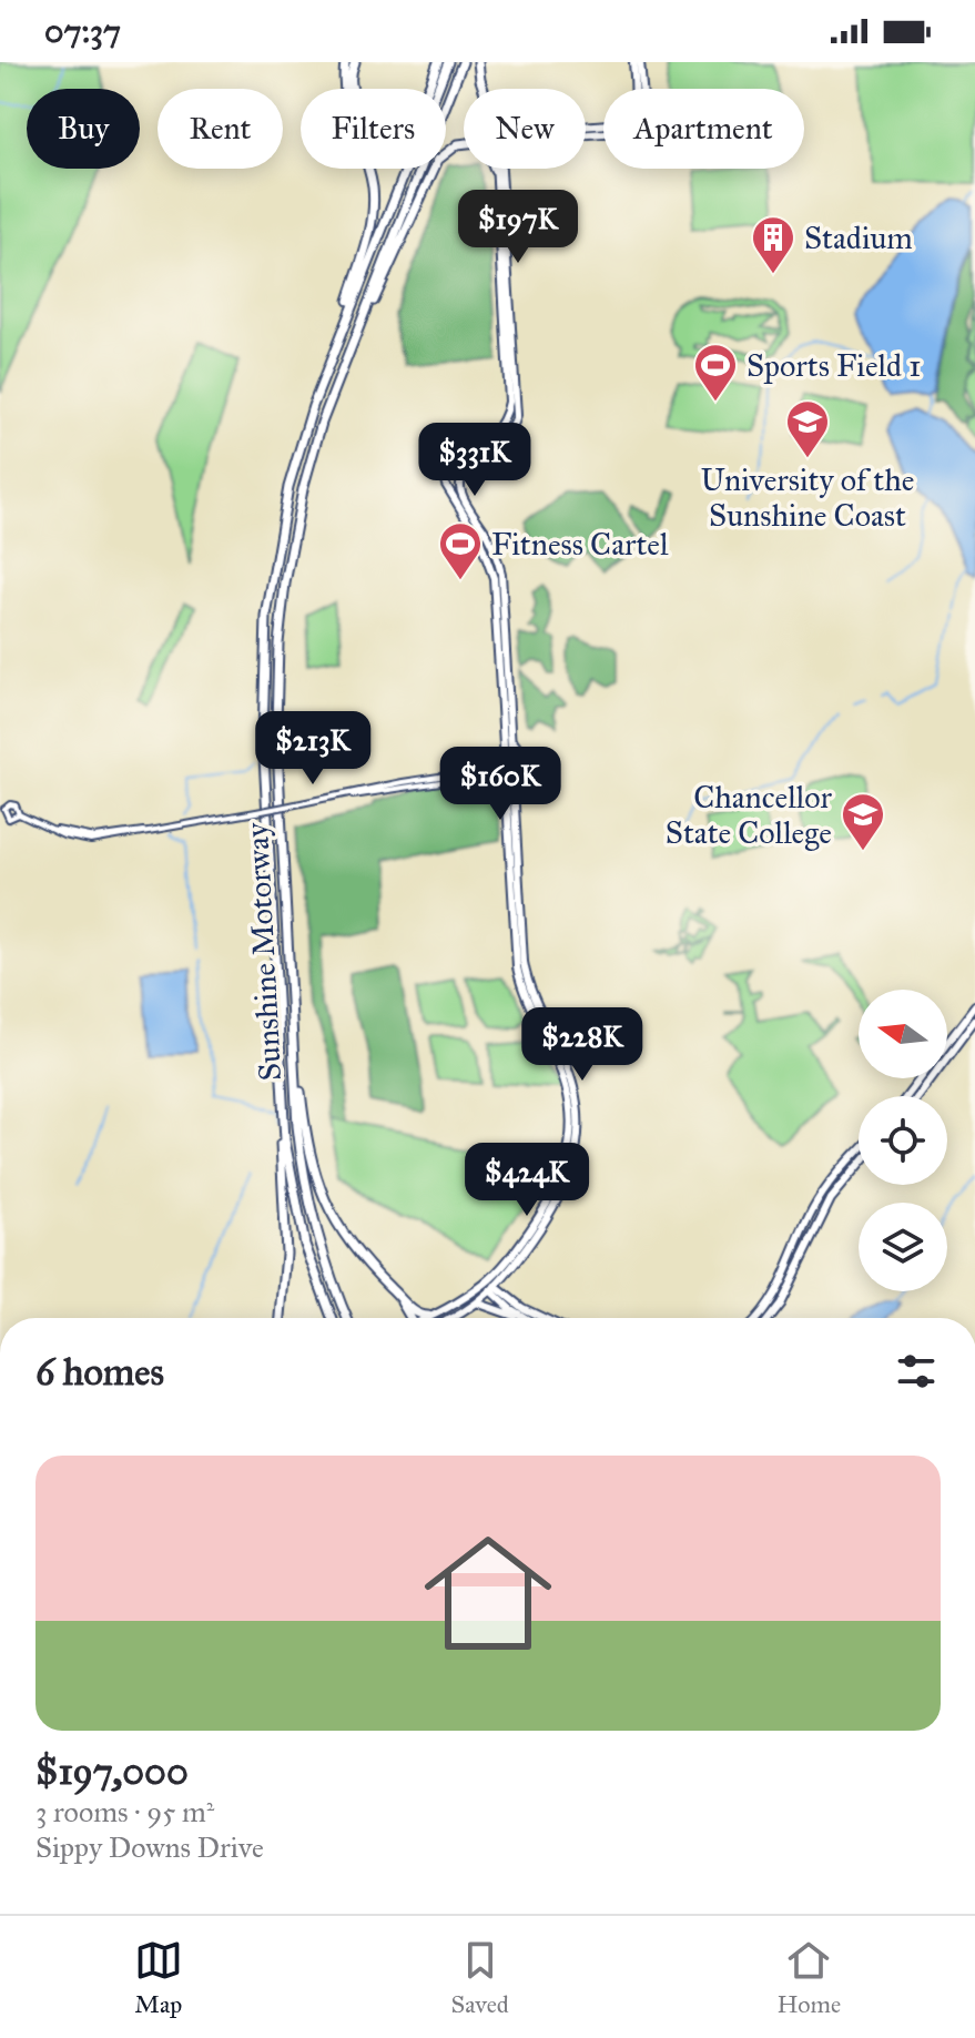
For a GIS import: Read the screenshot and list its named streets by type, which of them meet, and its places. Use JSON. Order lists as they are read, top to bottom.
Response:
{
  "streets": {
    "highway": ["Sunshine Motorway"]
  },
  "places": {
    "building": ["Stadium"],
    "sports": ["Sports Field 1", "Fitness Cartel"],
    "school or university": ["University of the Sunshine Coast", "Chancellor State College"]
  },
  "north": "left",
  "page": {
    "status": "07:37",
    "chip": [
      "Buy",
      "Rent",
      "Filters",
      "New",
      "Apartment"
    ],
    "price": [
      "$197K",
      "$331K",
      "$213K",
      "$160K",
      "$228K",
      "$424K"
    ],
    "heading": "6 homes",
    "list": [
      {
        "name": "$197,000",
        "note": "3 rooms · 95 m² · Sippy Downs Drive"
      }
    ],
    "tabs": ["Map", "Saved", "Home"]
  }
}
